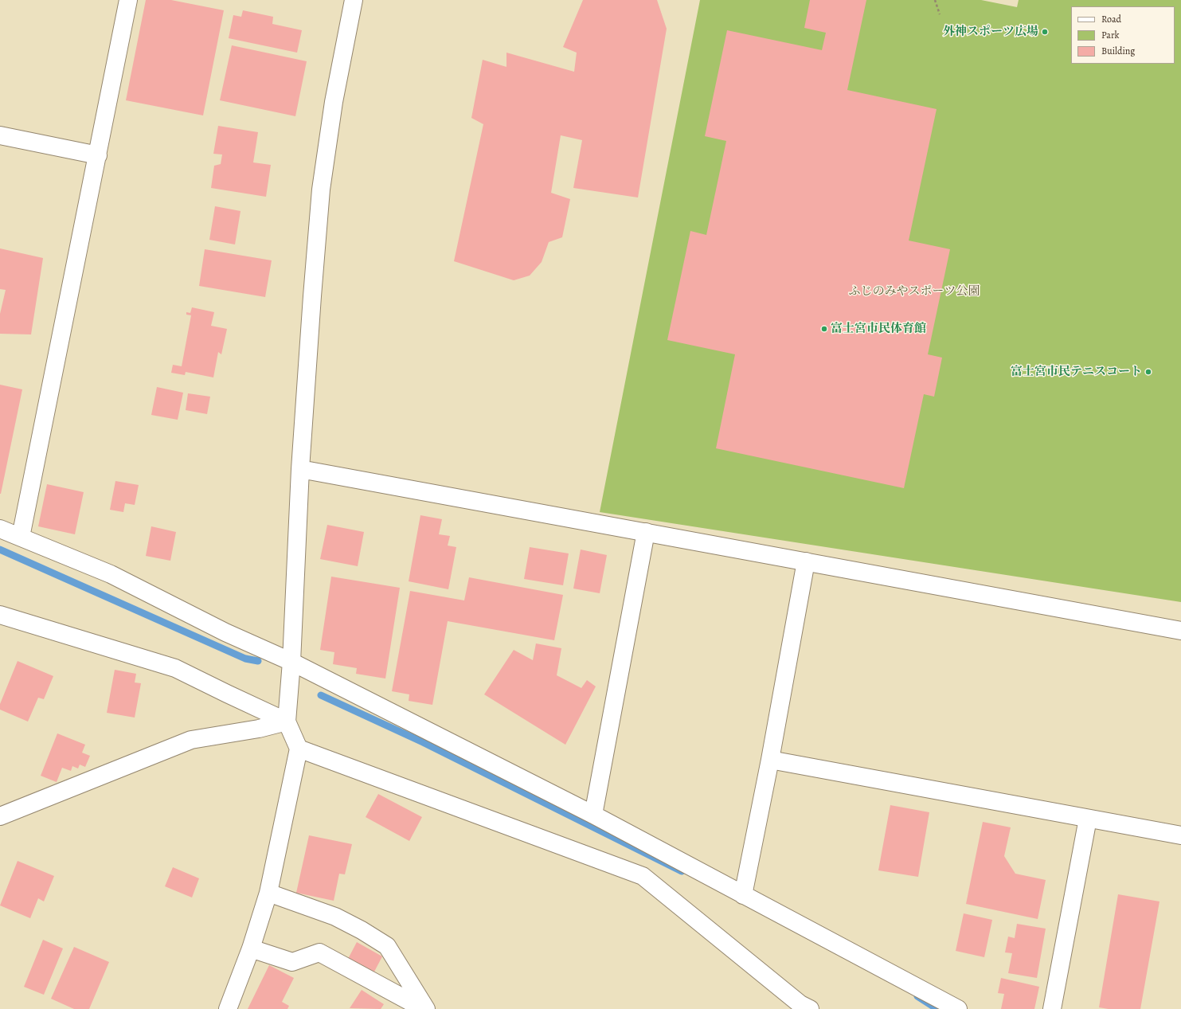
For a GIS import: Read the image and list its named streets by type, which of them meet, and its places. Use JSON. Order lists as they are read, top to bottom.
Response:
{
  "parks": ["ふじのみやスポーツ公園"],
  "places": ["外神スポーツ広場", "富士宮市民体育館", "富士宮市民テニスコート"],
  "legend": ["Road", "Park", "Building"]
}
